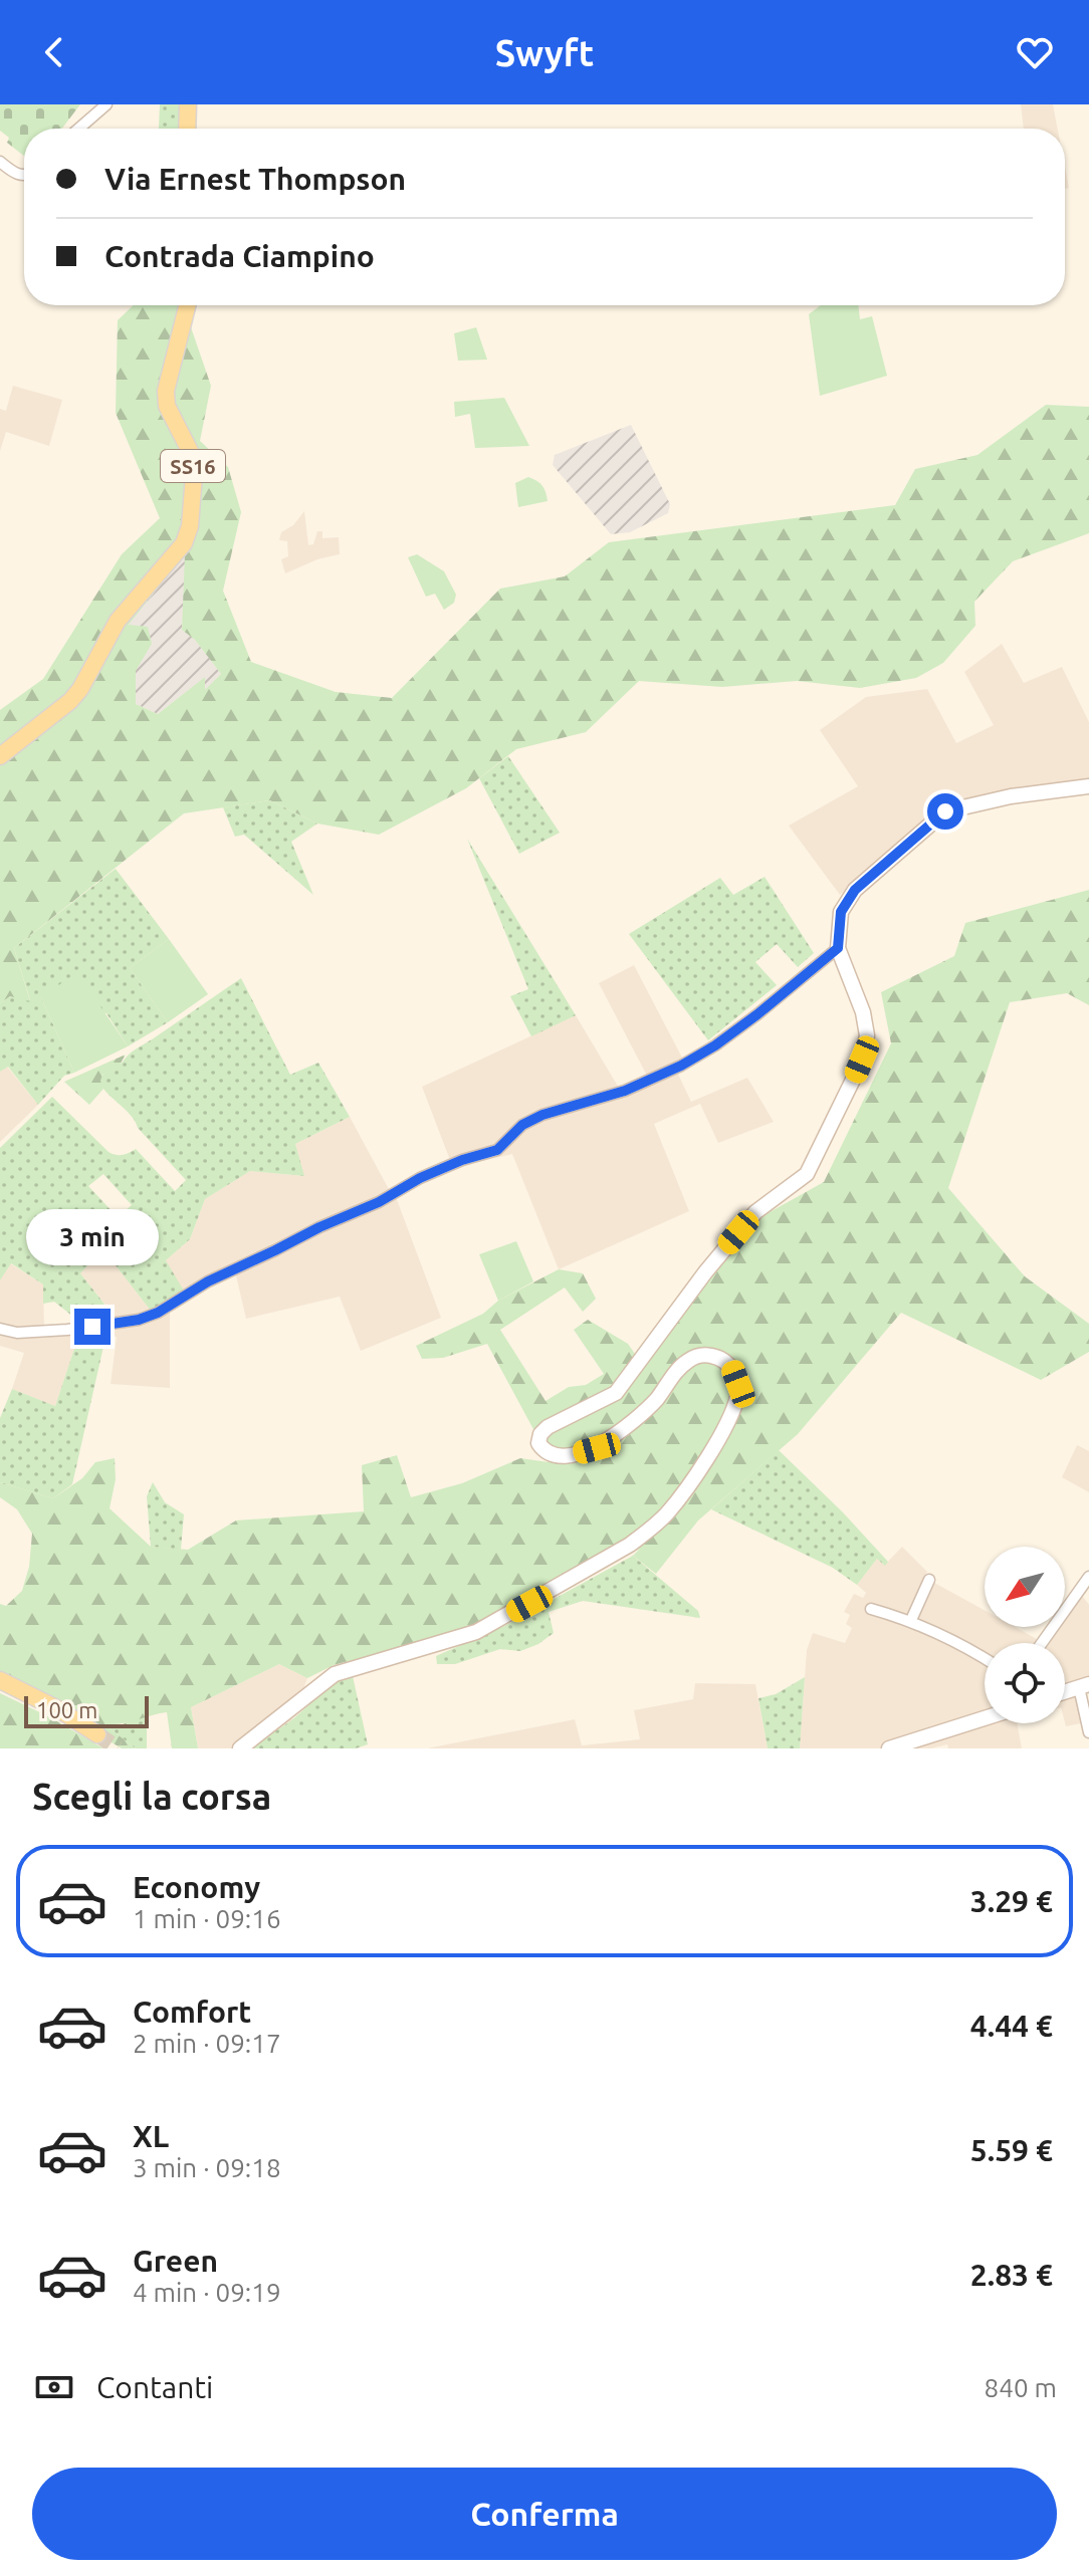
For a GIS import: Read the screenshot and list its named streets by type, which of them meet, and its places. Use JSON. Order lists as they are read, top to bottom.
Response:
{
  "streets": {
    "main road": ["SS16"]
  },
  "scale_bar": "100 m",
  "north": "bottom left",
  "page": {
    "header": "Swyft",
    "banner": ["Via Ernest Thompson", "Contrada Ciampino"],
    "bubble": "3 min",
    "scale": "100 m",
    "heading": "Scegli la corsa",
    "list": [
      {
        "name": "Economy",
        "note": "1 min · 09:16",
        "value": "3.29 €"
      },
      {
        "name": "Comfort",
        "note": "2 min · 09:17",
        "value": "4.44 €"
      },
      {
        "name": "XL",
        "note": "3 min · 09:18",
        "value": "5.59 €"
      },
      {
        "name": "Green",
        "note": "4 min · 09:19",
        "value": "2.83 €"
      }
    ],
    "pay": ["Contanti", "840 m"],
    "buttons": "Conferma"
  }
}
